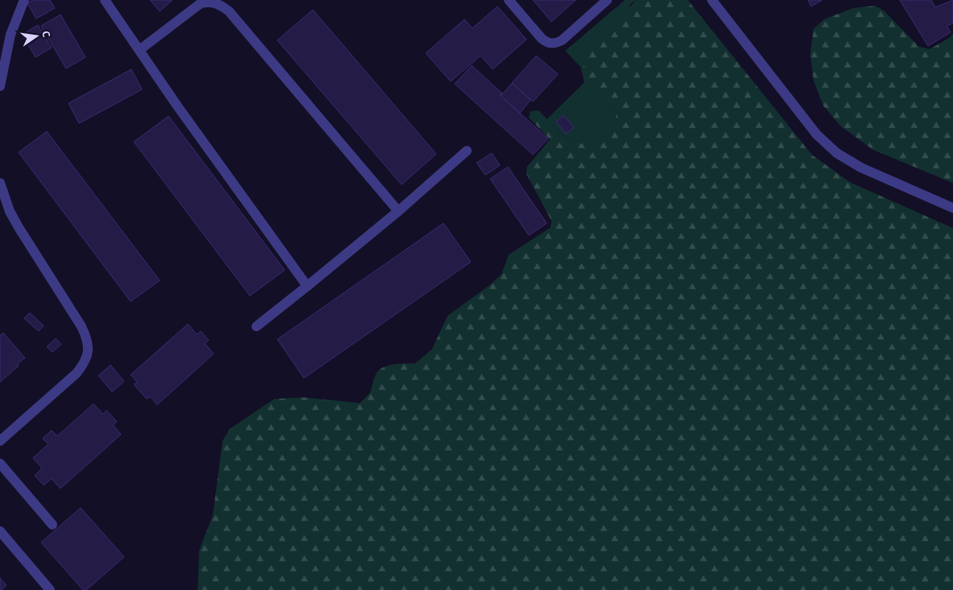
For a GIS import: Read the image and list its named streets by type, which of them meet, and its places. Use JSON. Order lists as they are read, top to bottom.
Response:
{
  "north": "right"
}
